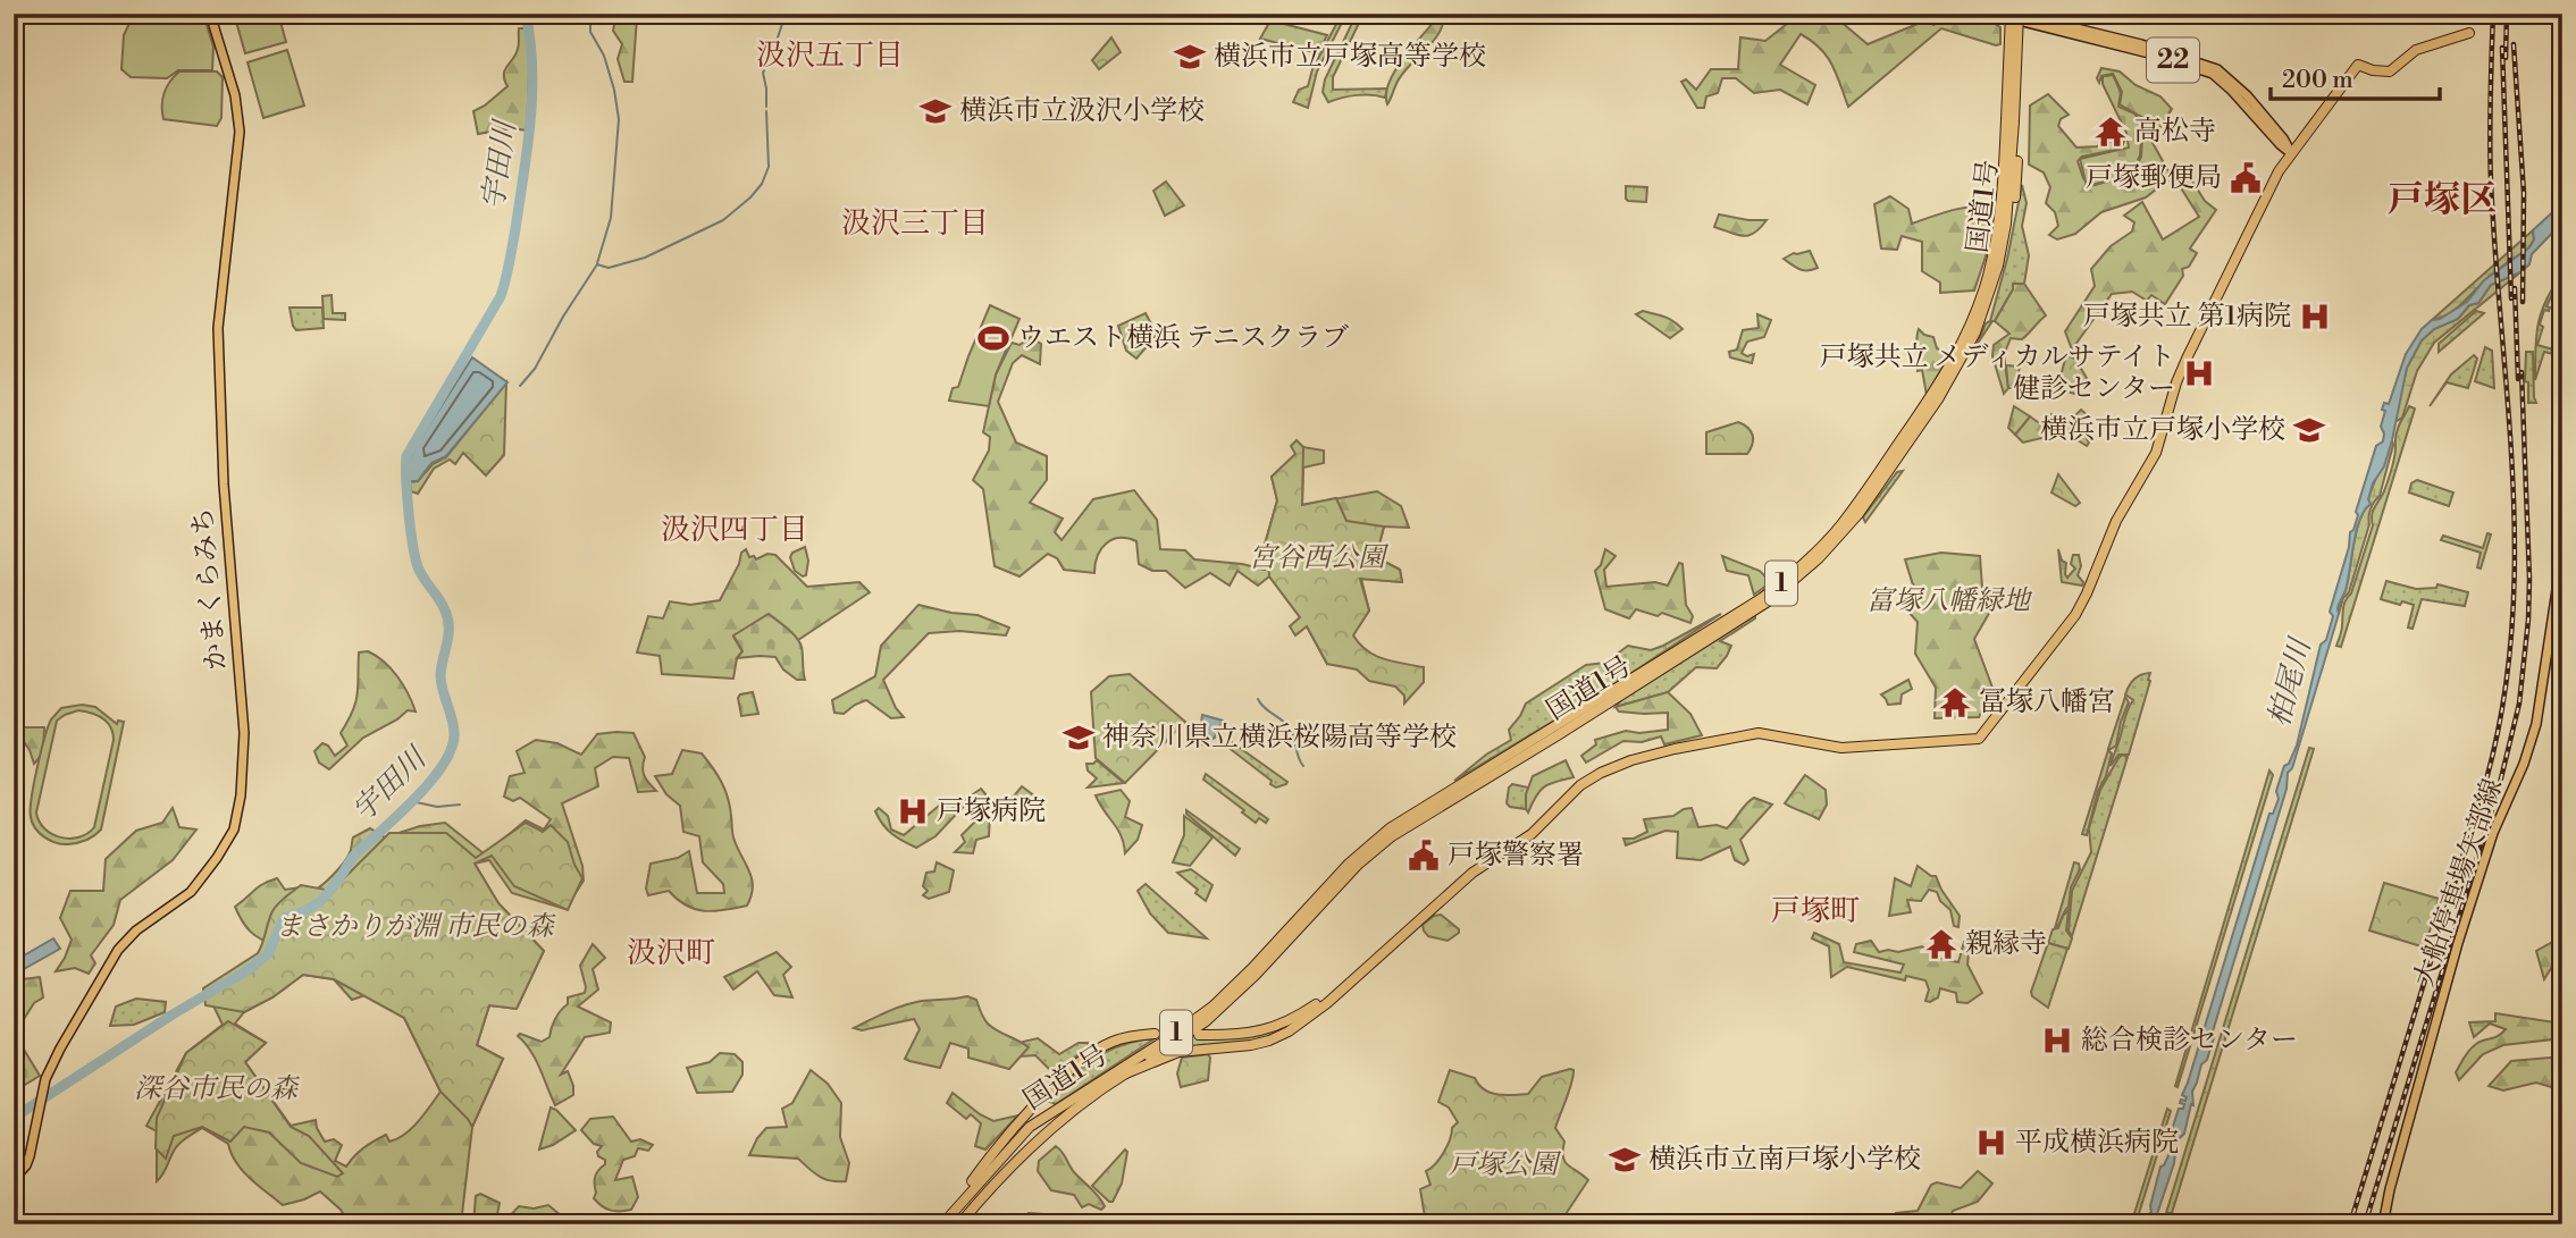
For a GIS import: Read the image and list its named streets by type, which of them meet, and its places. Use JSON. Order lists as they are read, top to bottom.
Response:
{
  "streets": {
    "highway": ["国道1号", "1"],
    "main road": ["22", "かまくらみち", "大船停車場矢部線"]
  },
  "crossings": [
    ["22", "国道1号"]
  ],
  "districts": [
    "汲沢五丁目",
    "戸塚区",
    "汲沢三丁目",
    "汲沢四丁目",
    "戸塚町",
    "汲沢町"
  ],
  "water": ["宇田川", "柏尾川"],
  "parks": [
    "宮谷西公園",
    "富塚八幡緑地",
    "まさかりが淵 市民の森",
    "深谷市民の森",
    "戸塚公園"
  ],
  "places": {
    "school or university": [
      "横浜市立戸塚高等学校",
      "横浜市立汲沢小学校",
      "横浜市立戸塚小学校",
      "神奈川県立横浜桜陽高等学校",
      "横浜市立南戸塚小学校"
    ],
    "temple": ["高松寺", "冨塚八幡宮", "親縁寺"],
    "public building": ["戸塚郵便局", "戸塚警察署"],
    "hospital": [
      "戸塚共立 第1病院",
      "戸塚共立 メディカルサテイト 健診センター",
      "戸塚病院",
      "総合検診センター",
      "平成横浜病院"
    ],
    "sports": ["ウエスト横浜 テニスクラブ"]
  },
  "scale_bar": "200 m"
}
